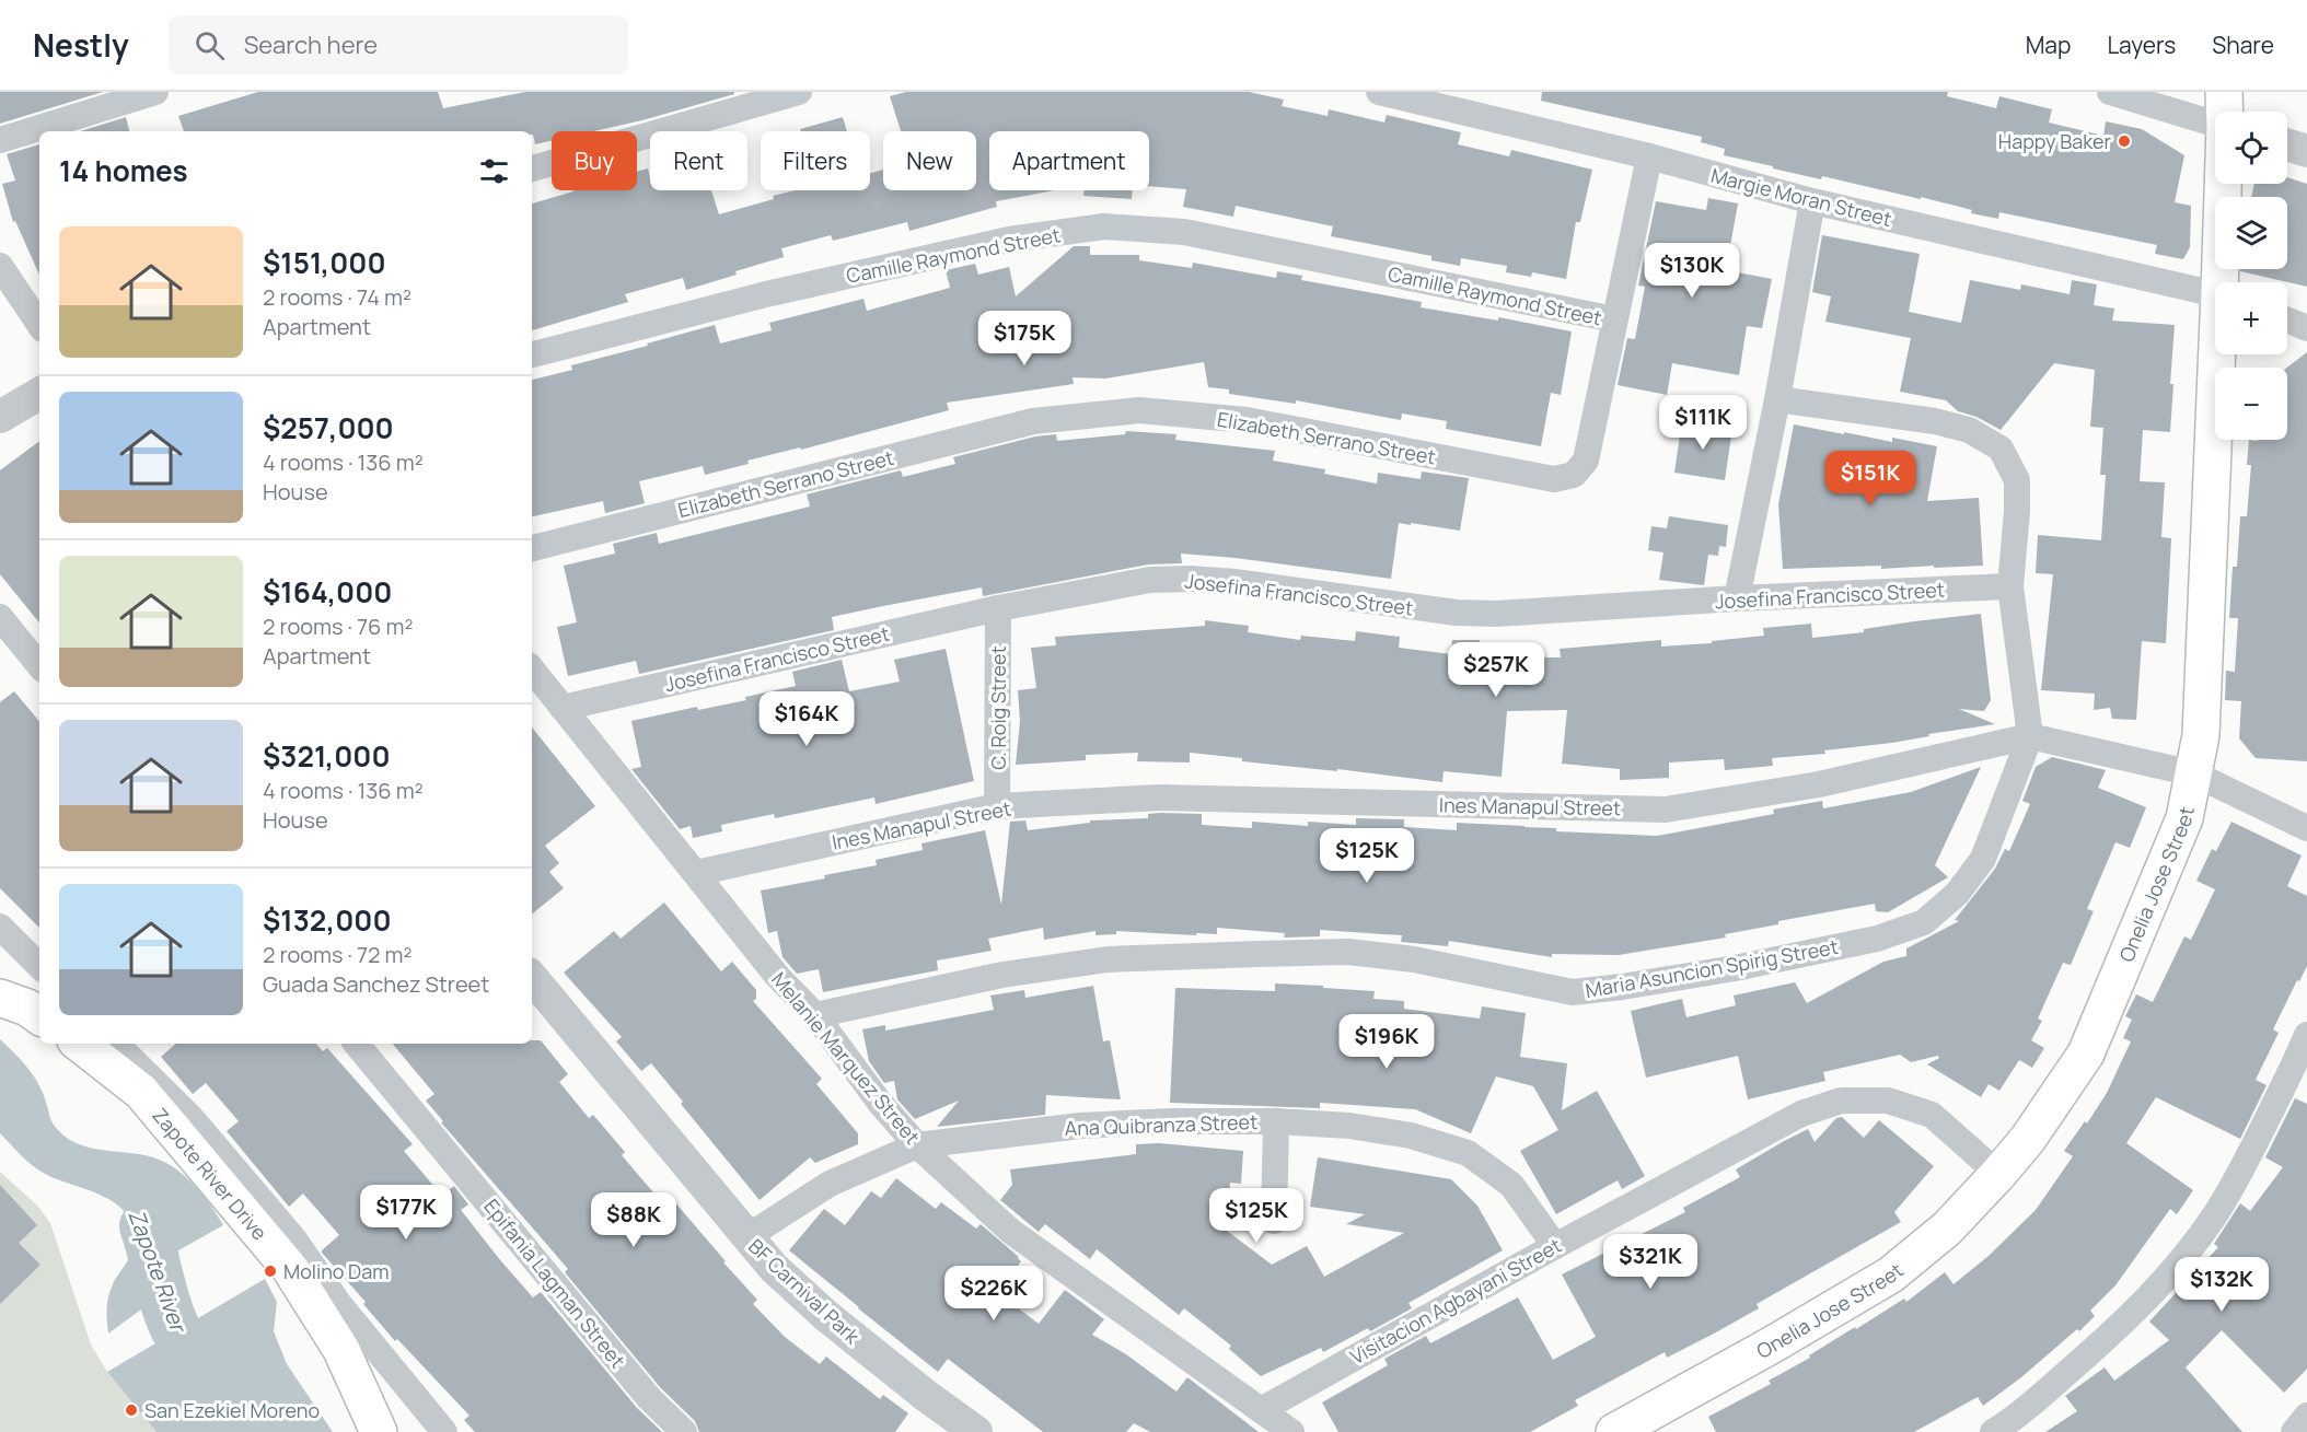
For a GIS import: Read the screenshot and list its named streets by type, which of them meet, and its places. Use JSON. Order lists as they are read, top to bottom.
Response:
{
  "streets": {
    "main road": ["Onelia Jose Street", "Zapote River Drive"],
    "street": [
      "Margie Moran Street",
      "Camille Raymond Street",
      "Elizabeth Serrano Street",
      "Josefina Francisco Street",
      "C. Roig Street",
      "Ines Manapul Street",
      "Maria Asuncion Spirig Street",
      "Melanie Marquez Street",
      "Ana Quibranza Street",
      "Epifania Lagman Street",
      "BF Carnival Park",
      "Visitacion Agbayani Street"
    ]
  },
  "crossings": [
    ["Margie Moran Street", "Elizabeth Serrano Street"],
    ["Camille Raymond Street", "Elizabeth Serrano Street"],
    ["Josefina Francisco Street", "C. Roig Street"],
    ["Josefina Francisco Street", "Melanie Marquez Street"],
    ["C. Roig Street", "Ines Manapul Street"],
    ["Ines Manapul Street", "Onelia Jose Street"],
    ["Ines Manapul Street", "Maria Asuncion Spirig Street"],
    ["Ines Manapul Street", "Melanie Marquez Street"],
    ["Onelia Jose Street", "Visitacion Agbayani Street"],
    ["Maria Asuncion Spirig Street", "Melanie Marquez Street"],
    ["Melanie Marquez Street", "Ana Quibranza Street"],
    ["Melanie Marquez Street", "Visitacion Agbayani Street"],
    ["Ana Quibranza Street", "BF Carnival Park"],
    ["Ana Quibranza Street", "Visitacion Agbayani Street"]
  ],
  "water": ["Zapote River"],
  "places": ["Happy Baker", "Molino Dam", "San Ezekiel Moreno"],
  "page": {
    "header": "Nestly",
    "search": "Search here",
    "nav": ["Map", "Layers", "Share"],
    "map_buttons": ["+", "−"],
    "chip": [
      "Buy",
      "Rent",
      "Filters",
      "New",
      "Apartment"
    ],
    "heading": "14 homes",
    "list": [
      {
        "name": "$151,000",
        "note": "2 rooms · 74 m² · Apartment"
      },
      {
        "name": "$257,000",
        "note": "4 rooms · 136 m² · House"
      },
      {
        "name": "$164,000",
        "note": "2 rooms · 76 m² · Apartment"
      },
      {
        "name": "$321,000",
        "note": "4 rooms · 136 m² · House"
      },
      {
        "name": "$132,000",
        "note": "2 rooms · 72 m² · Guada Sanchez Street"
      }
    ],
    "price": [
      "$130K",
      "$175K",
      "$111K",
      "$151K",
      "$257K",
      "$164K",
      "$125K",
      "$196K",
      "$177K",
      "$125K",
      "$88K",
      "$321K",
      "$132K",
      "$226K"
    ]
  }
}
